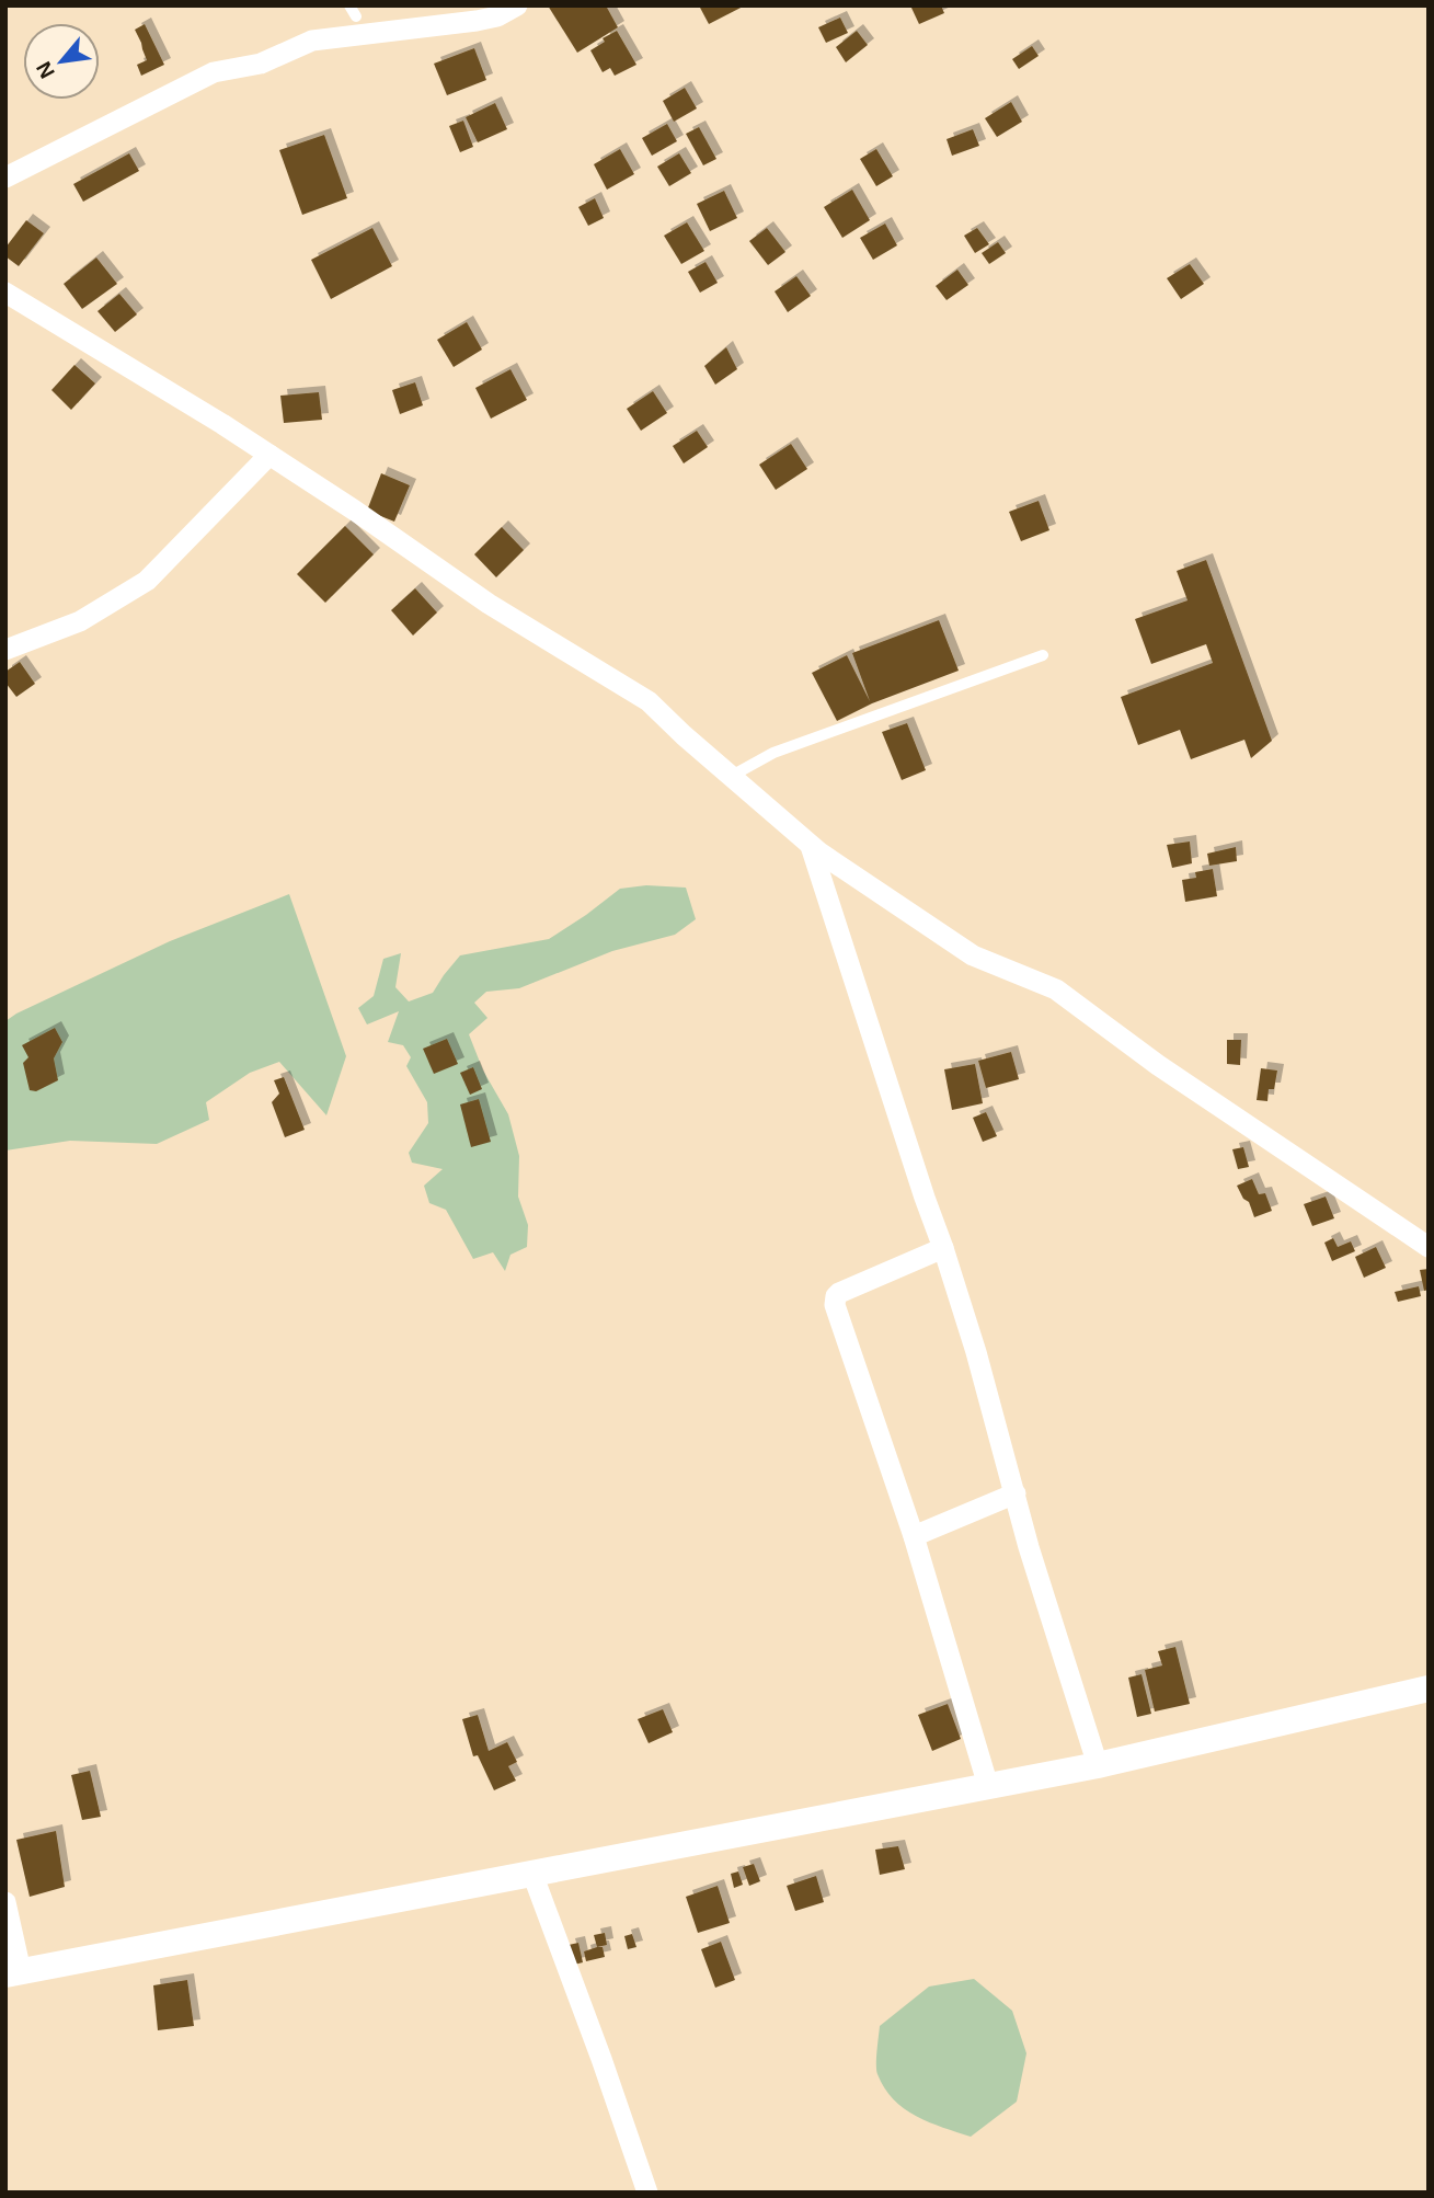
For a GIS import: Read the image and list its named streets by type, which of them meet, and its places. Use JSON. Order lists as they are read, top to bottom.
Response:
{
  "north": "bottom left"
}
